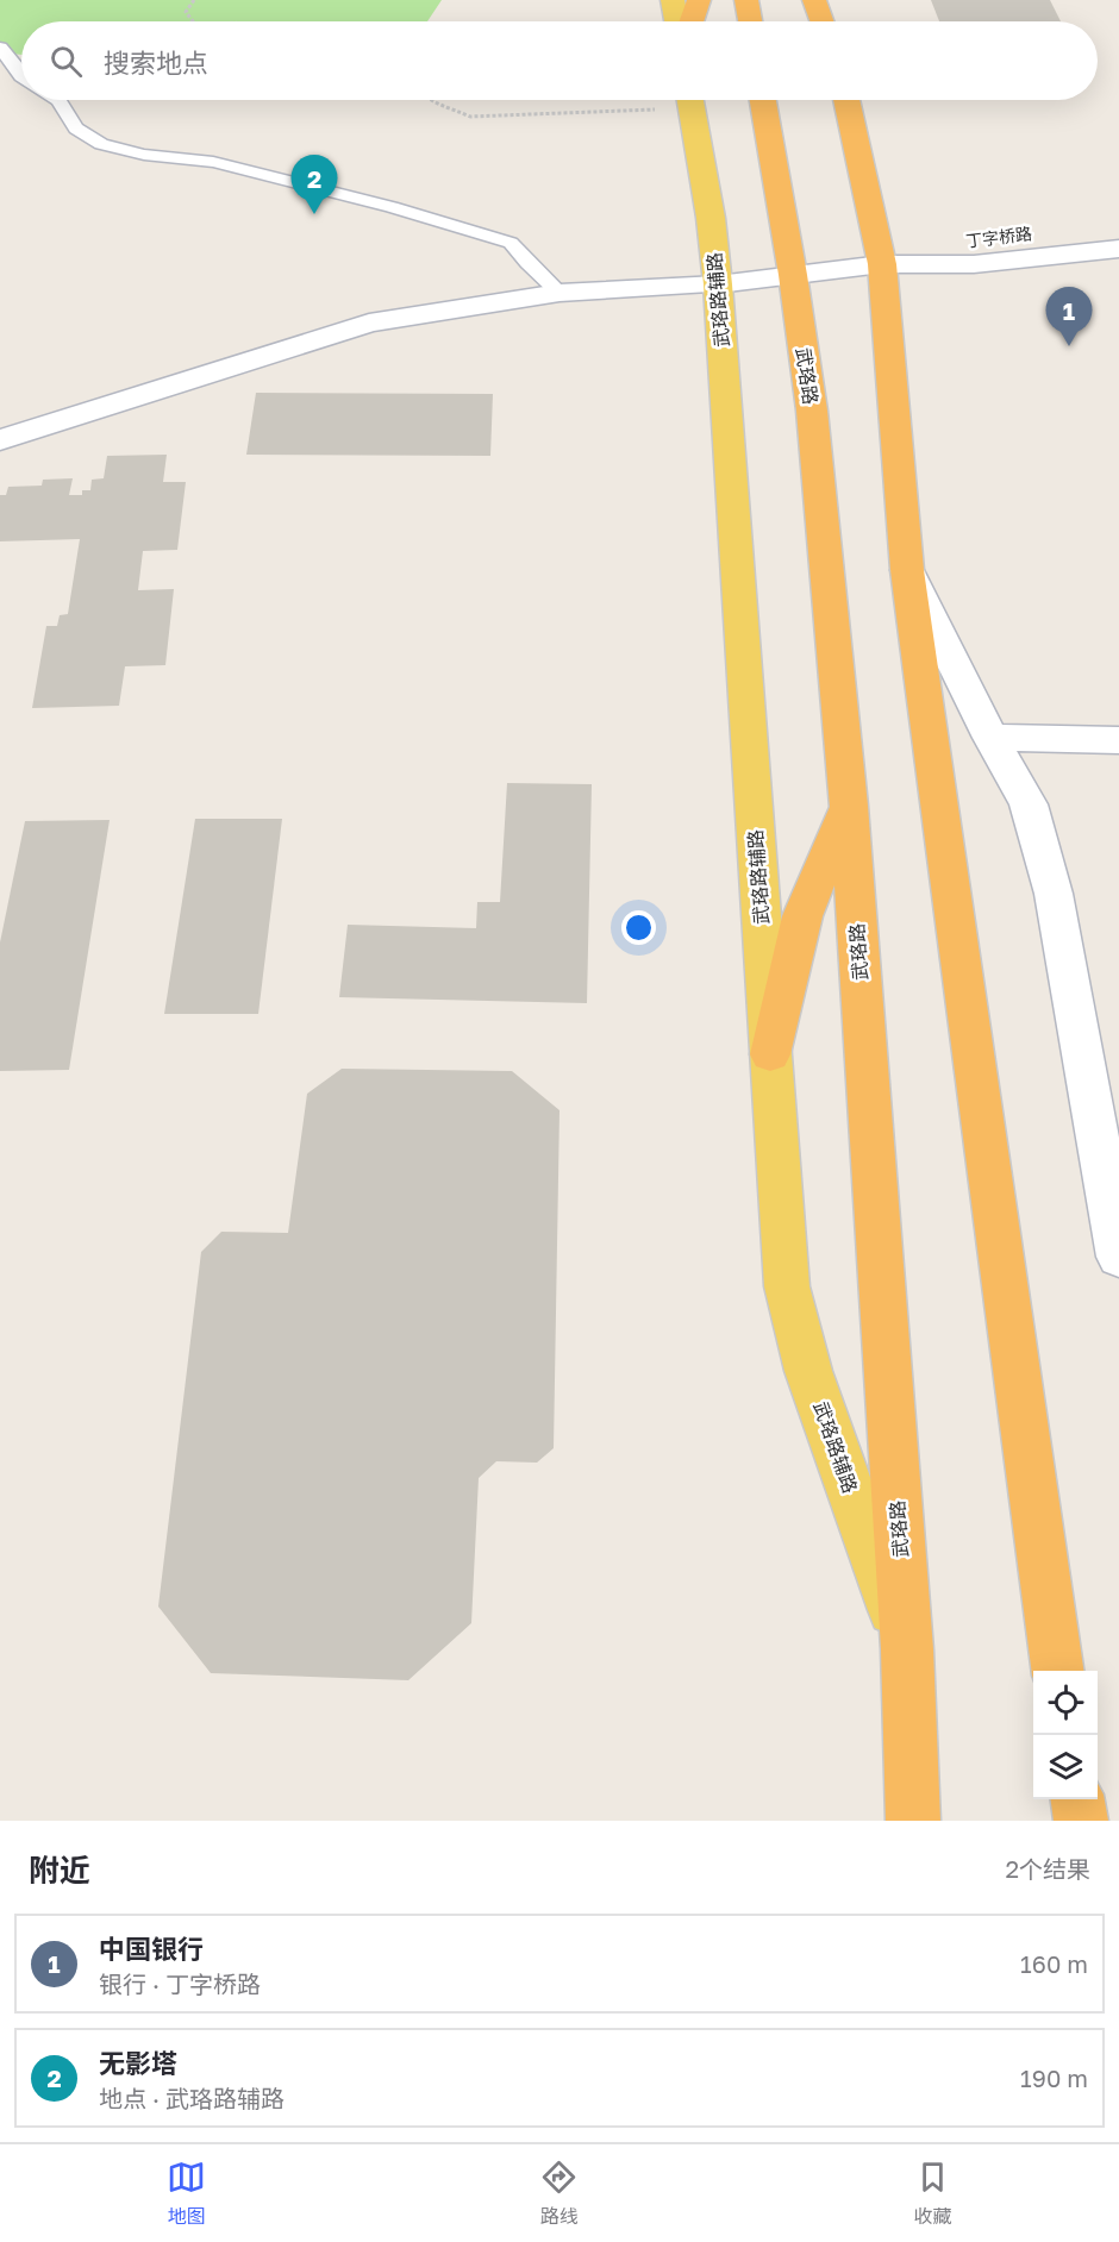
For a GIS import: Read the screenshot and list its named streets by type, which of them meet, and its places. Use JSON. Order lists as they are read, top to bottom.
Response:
{
  "streets": {
    "highway": ["武珞路"],
    "main road": ["武珞路辅路"],
    "street": ["丁字桥路"]
  },
  "crossings": [
    ["丁字桥路", "武珞路辅路"],
    ["丁字桥路", "武珞路"],
    ["武珞路辅路", "武珞路"]
  ],
  "page": {
    "search": "搜索地点",
    "pins": ["2", "1"],
    "heading": ["附近", "2个结果"],
    "list": [
      {
        "mark": "1",
        "name": "中国银行",
        "note": "银行 · 丁字桥路",
        "value": "160 m"
      },
      {
        "mark": "2",
        "name": "无影塔",
        "note": "地点 · 武珞路辅路",
        "value": "190 m"
      }
    ],
    "nav": ["地图", "路线", "收藏"]
  }
}
